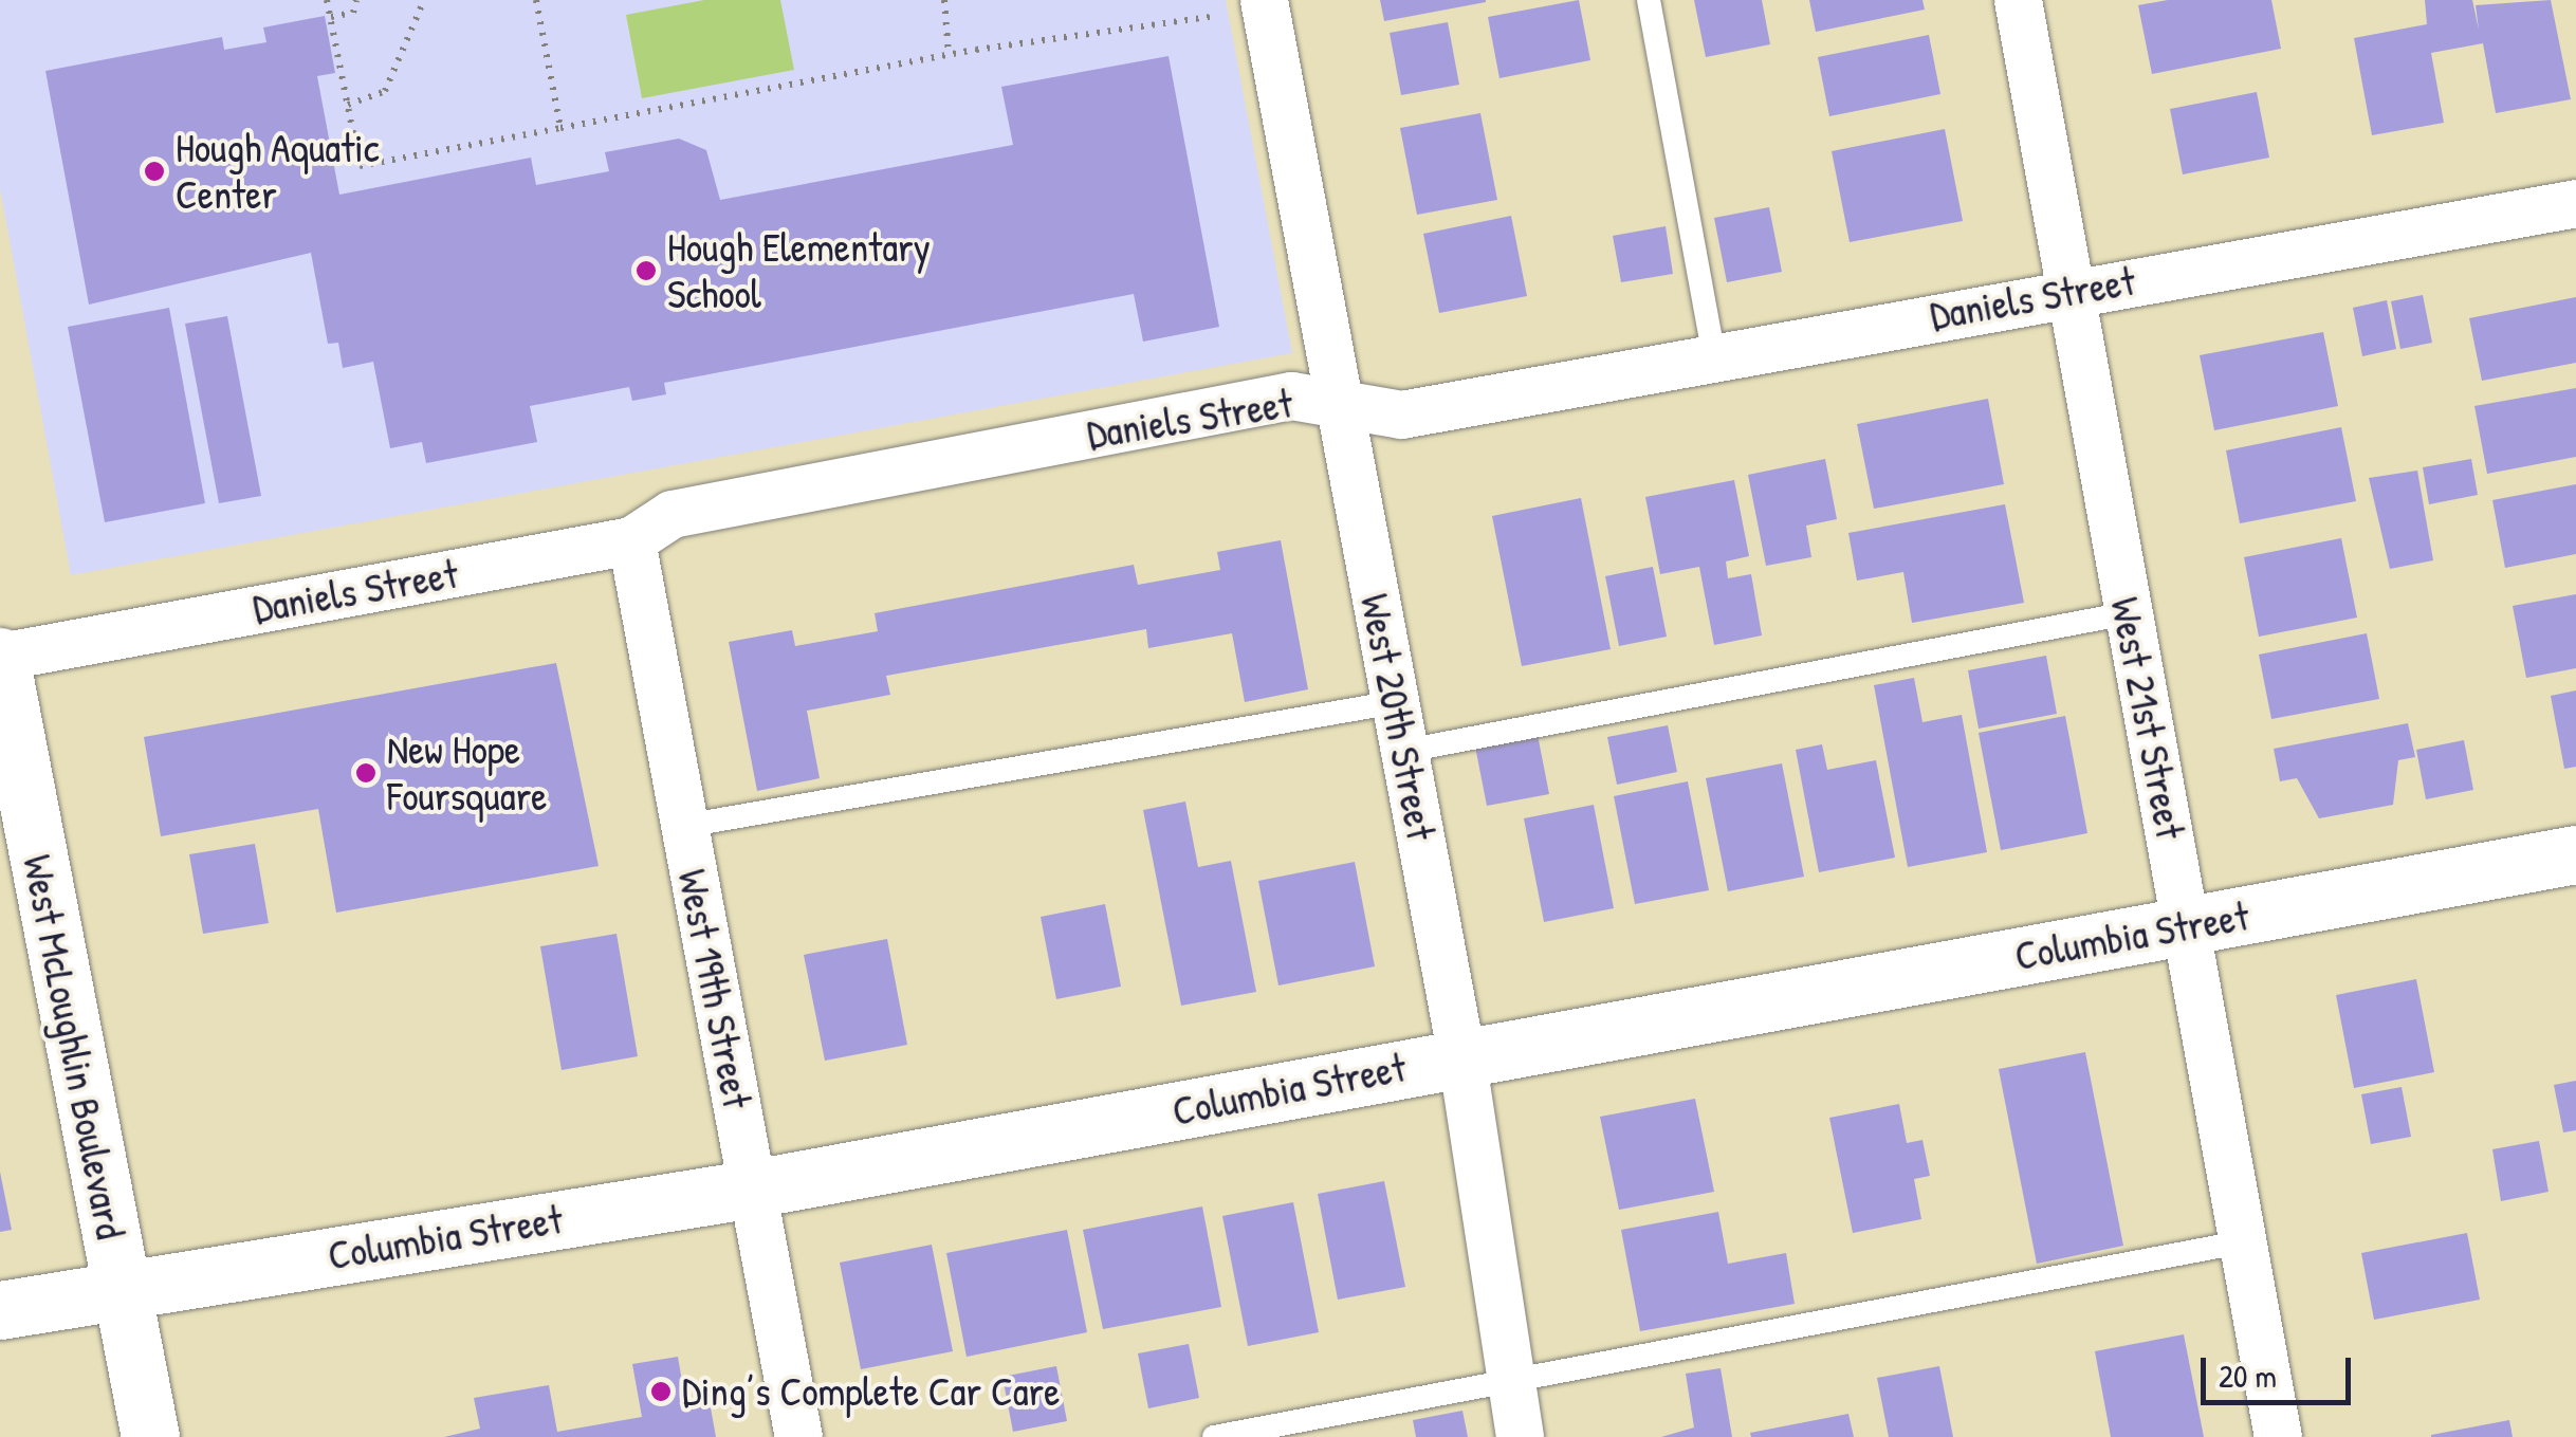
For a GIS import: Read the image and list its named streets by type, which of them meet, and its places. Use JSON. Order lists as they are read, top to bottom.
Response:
{
  "streets": {
    "street": [
      "Daniels Street",
      "West 20th Street",
      "West 21st Street",
      "Columbia Street",
      "West 19th Street",
      "West McLoughlin Boulevard"
    ]
  },
  "crossings": [
    ["Daniels Street", "West 20th Street"],
    ["Daniels Street", "West 21st Street"],
    ["Daniels Street", "West 19th Street"],
    ["Daniels Street", "West McLoughlin Boulevard"],
    ["West 20th Street", "Columbia Street"],
    ["West 21st Street", "Columbia Street"],
    ["Columbia Street", "West 19th Street"],
    ["Columbia Street", "West McLoughlin Boulevard"]
  ],
  "places": [
    "Hough Aquatic Center",
    "Hough Elementary School",
    "New Hope Foursquare",
    "Ding’s Complete Car Care"
  ],
  "scale_bar": "20 m"
}
